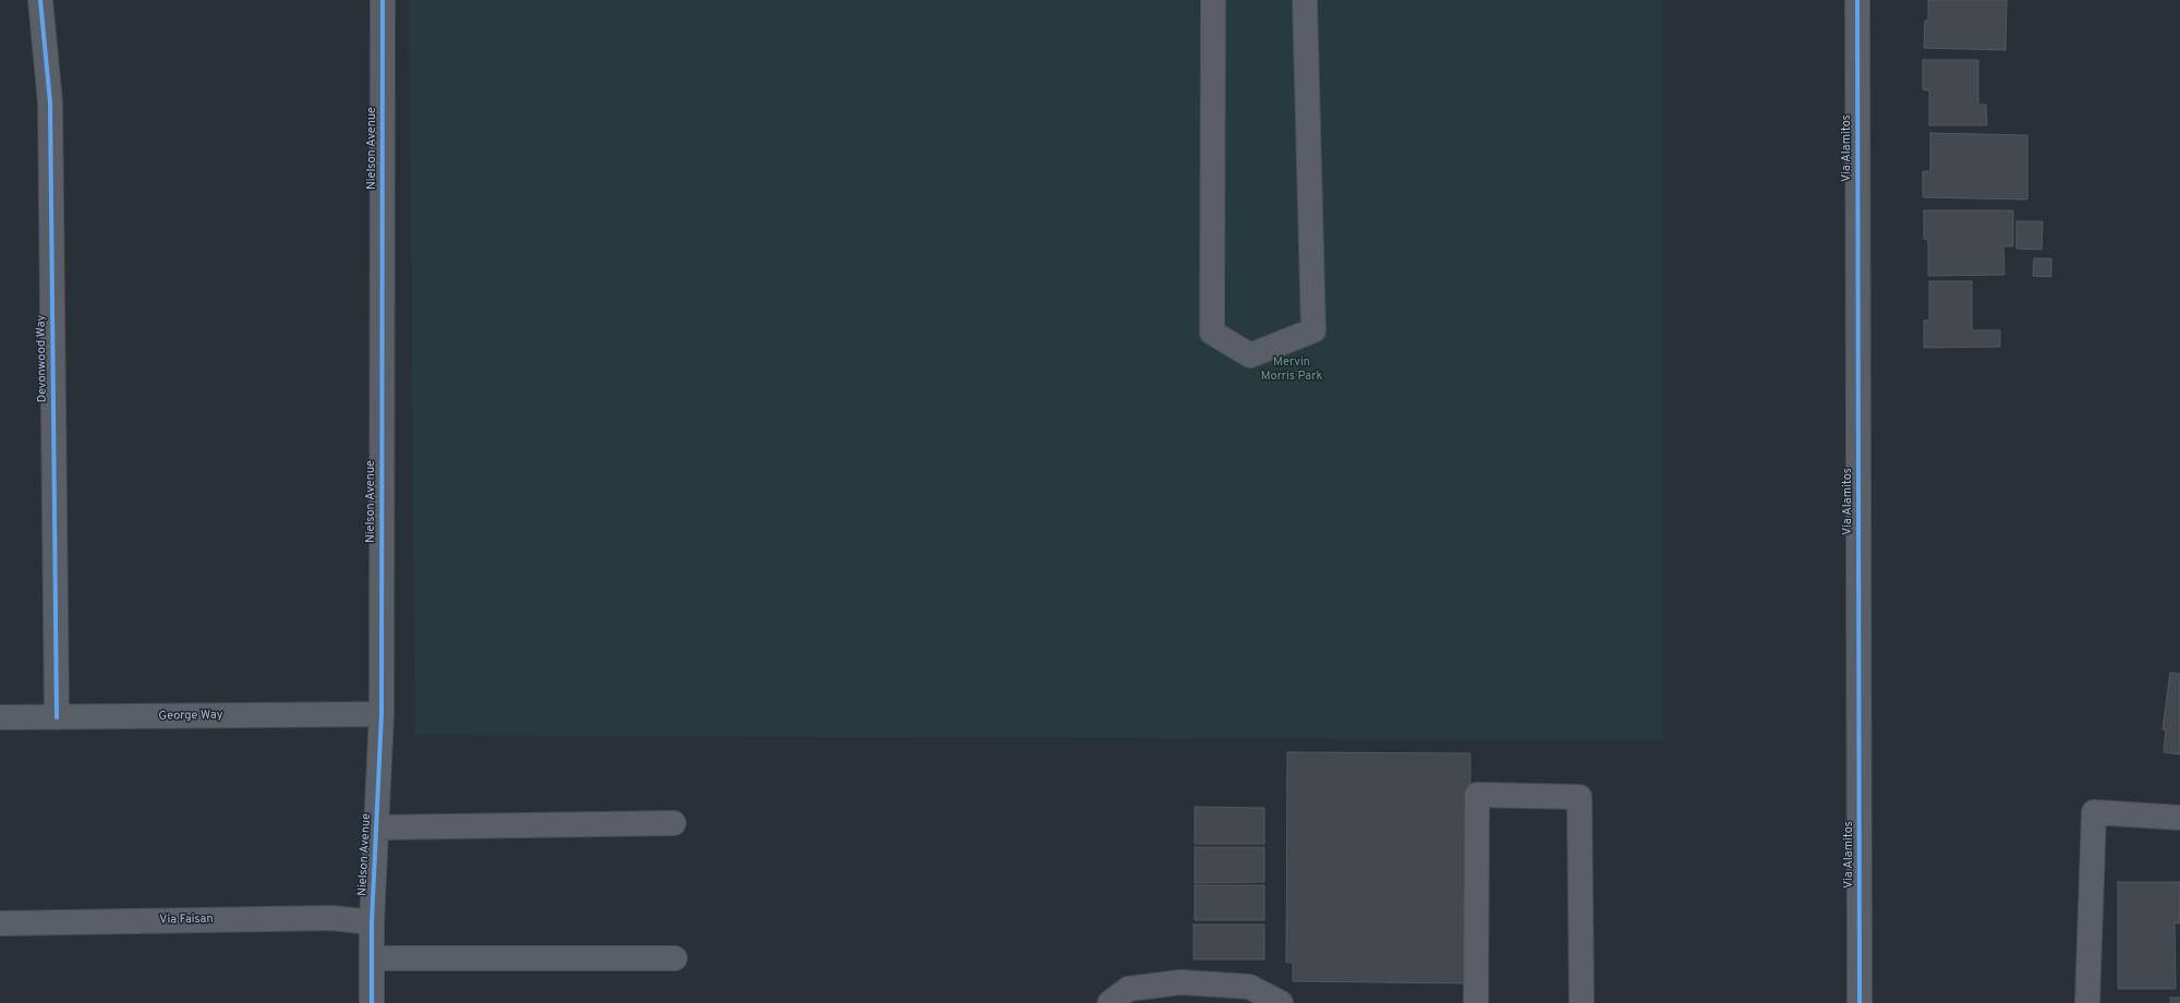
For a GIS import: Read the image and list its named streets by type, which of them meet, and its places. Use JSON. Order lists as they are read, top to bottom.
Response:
{
  "streets": {
    "street": [
      "Nielson Avenue",
      "Via Alamitos",
      "Devonwood Way",
      "George Way",
      "Via Faisan"
    ]
  },
  "crossings": [
    ["Nielson Avenue", "George Way"],
    ["Nielson Avenue", "Via Faisan"],
    ["Devonwood Way", "George Way"]
  ],
  "parks": ["Mervin Morris Park"]
}
